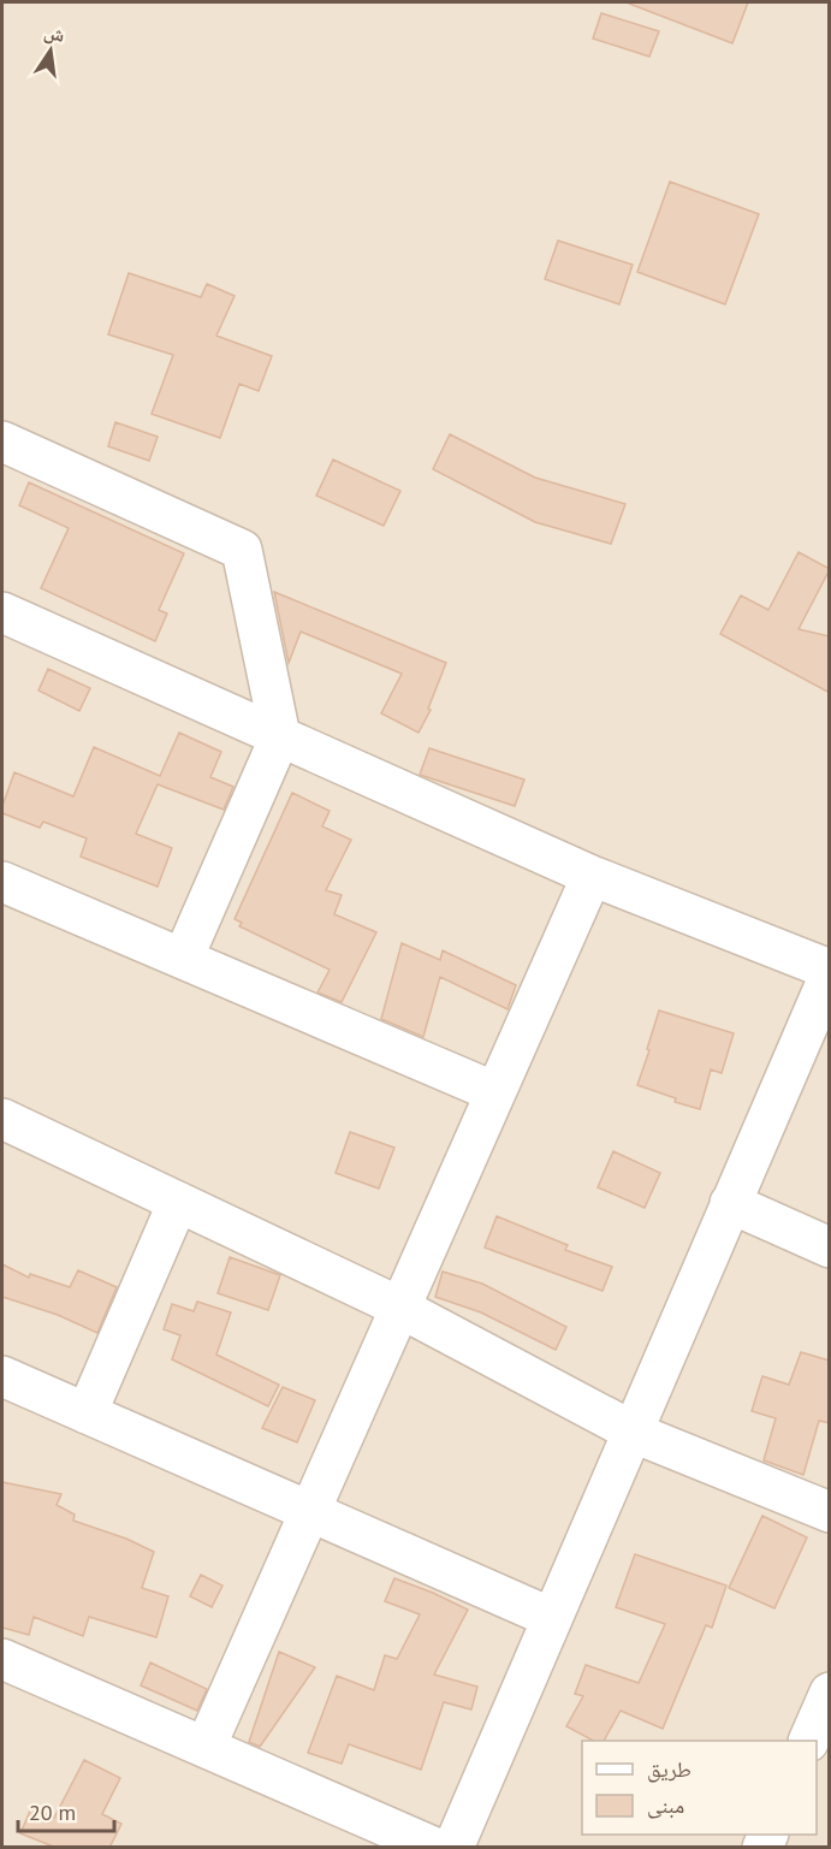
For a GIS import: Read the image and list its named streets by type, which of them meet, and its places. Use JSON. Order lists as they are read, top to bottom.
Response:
{
  "legend": ["طريق", "مبنى"],
  "scale_bar": "20 m",
  "north": "top"
}
